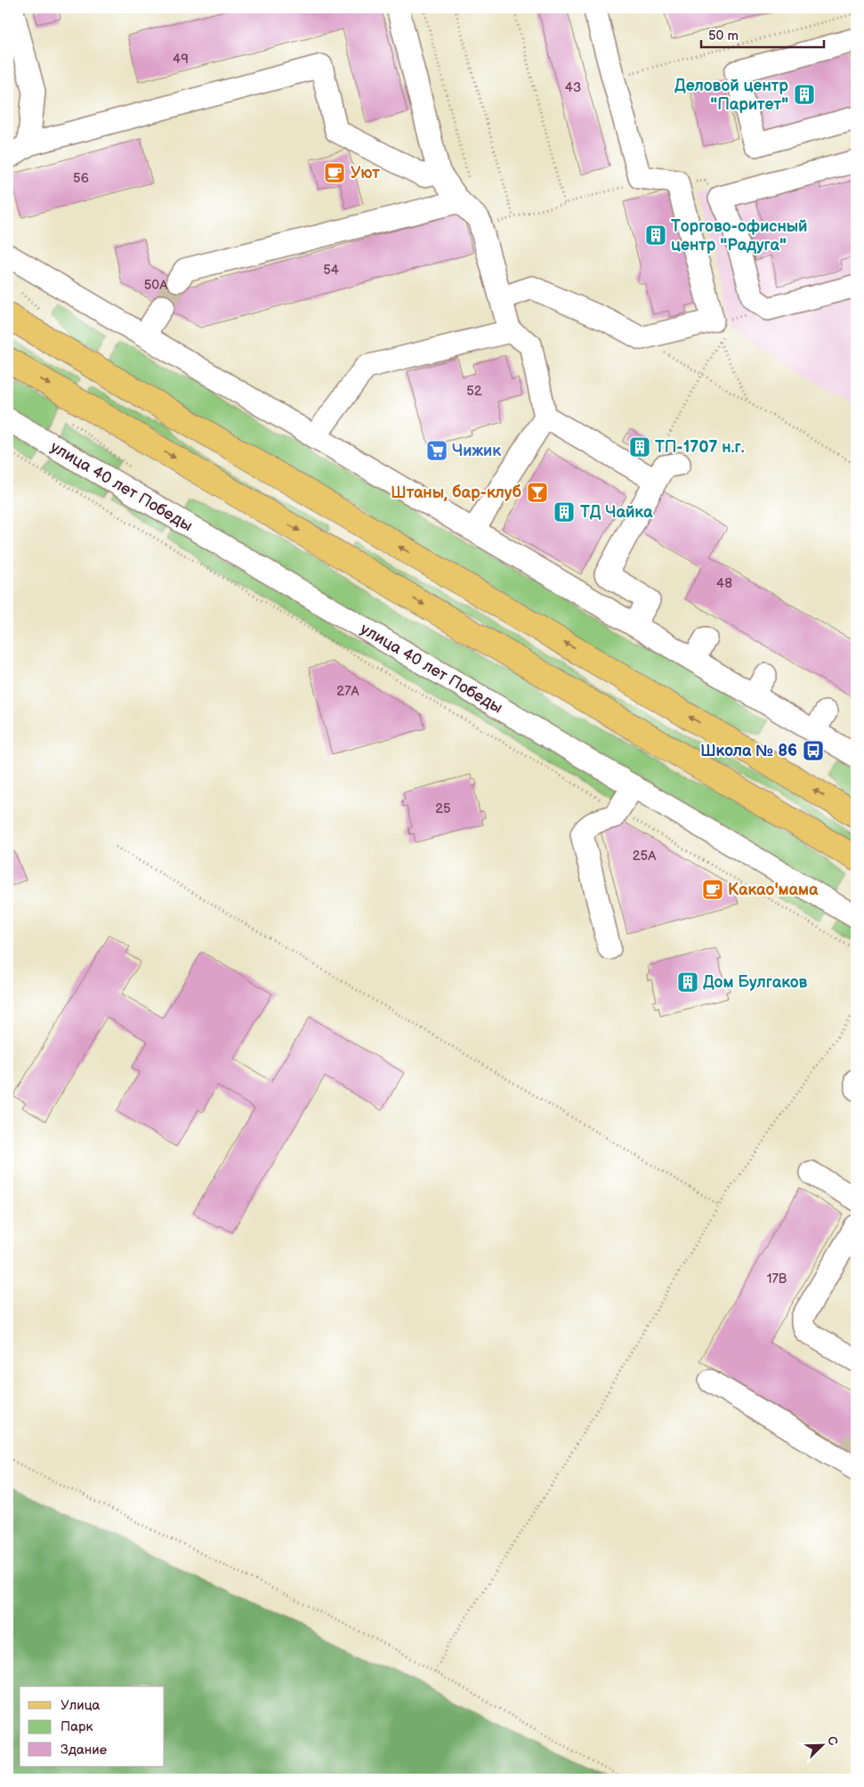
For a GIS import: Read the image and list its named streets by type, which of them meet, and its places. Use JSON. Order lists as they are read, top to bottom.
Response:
{
  "streets": {
    "street": ["улица 40 лет Победы"]
  },
  "places": {
    "building": [
      "Деловой центр \"Паритет\"",
      "Торгово-офисный центр \"Радуга\"",
      "ТП-1707 н.г.",
      "ТД Чайка",
      "Дом Булгаков"
    ],
    "cafe": ["Уют", "Какао'мама"],
    "supermarket": ["Чижик"],
    "bar": ["Штаны, бар-клуб"],
    "bus stop": ["Школа № 86"]
  },
  "house_numbers": [
    "49",
    "43",
    "56",
    "54",
    "50А",
    "52",
    "48",
    "27А",
    "25",
    "25А",
    "17В"
  ],
  "legend": ["Улица", "Парк", "Здание"],
  "scale_bar": "50 m",
  "north": "top right"
}
